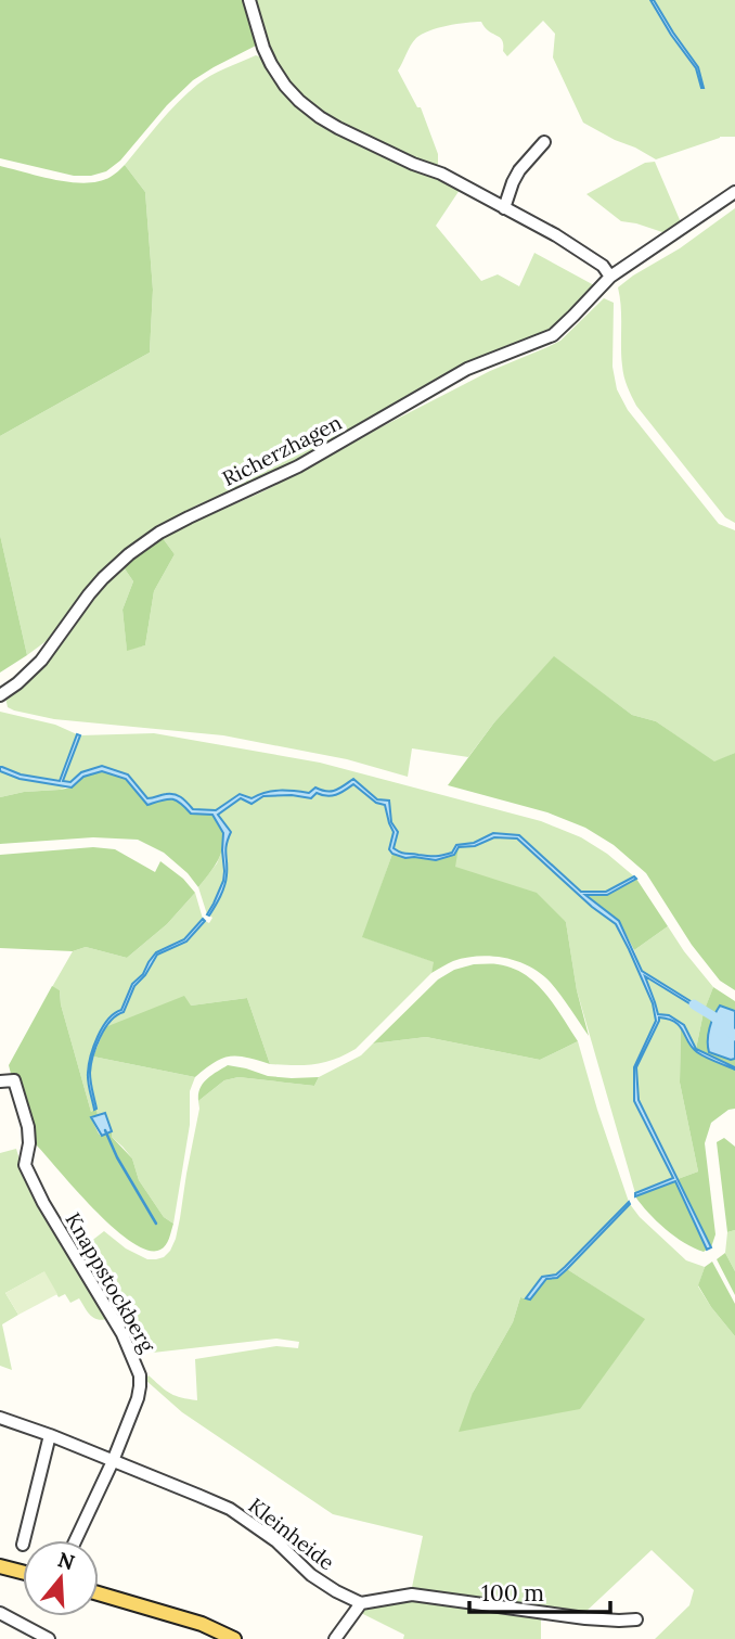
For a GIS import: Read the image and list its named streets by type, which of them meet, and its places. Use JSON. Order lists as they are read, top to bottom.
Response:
{
  "streets": {
    "street": ["Richerzhagen", "Knappstockberg", "Kleinheide"]
  },
  "crossings": [
    ["Knappstockberg", "Kleinheide"]
  ],
  "scale_bar": "100 m",
  "north": "top"
}
